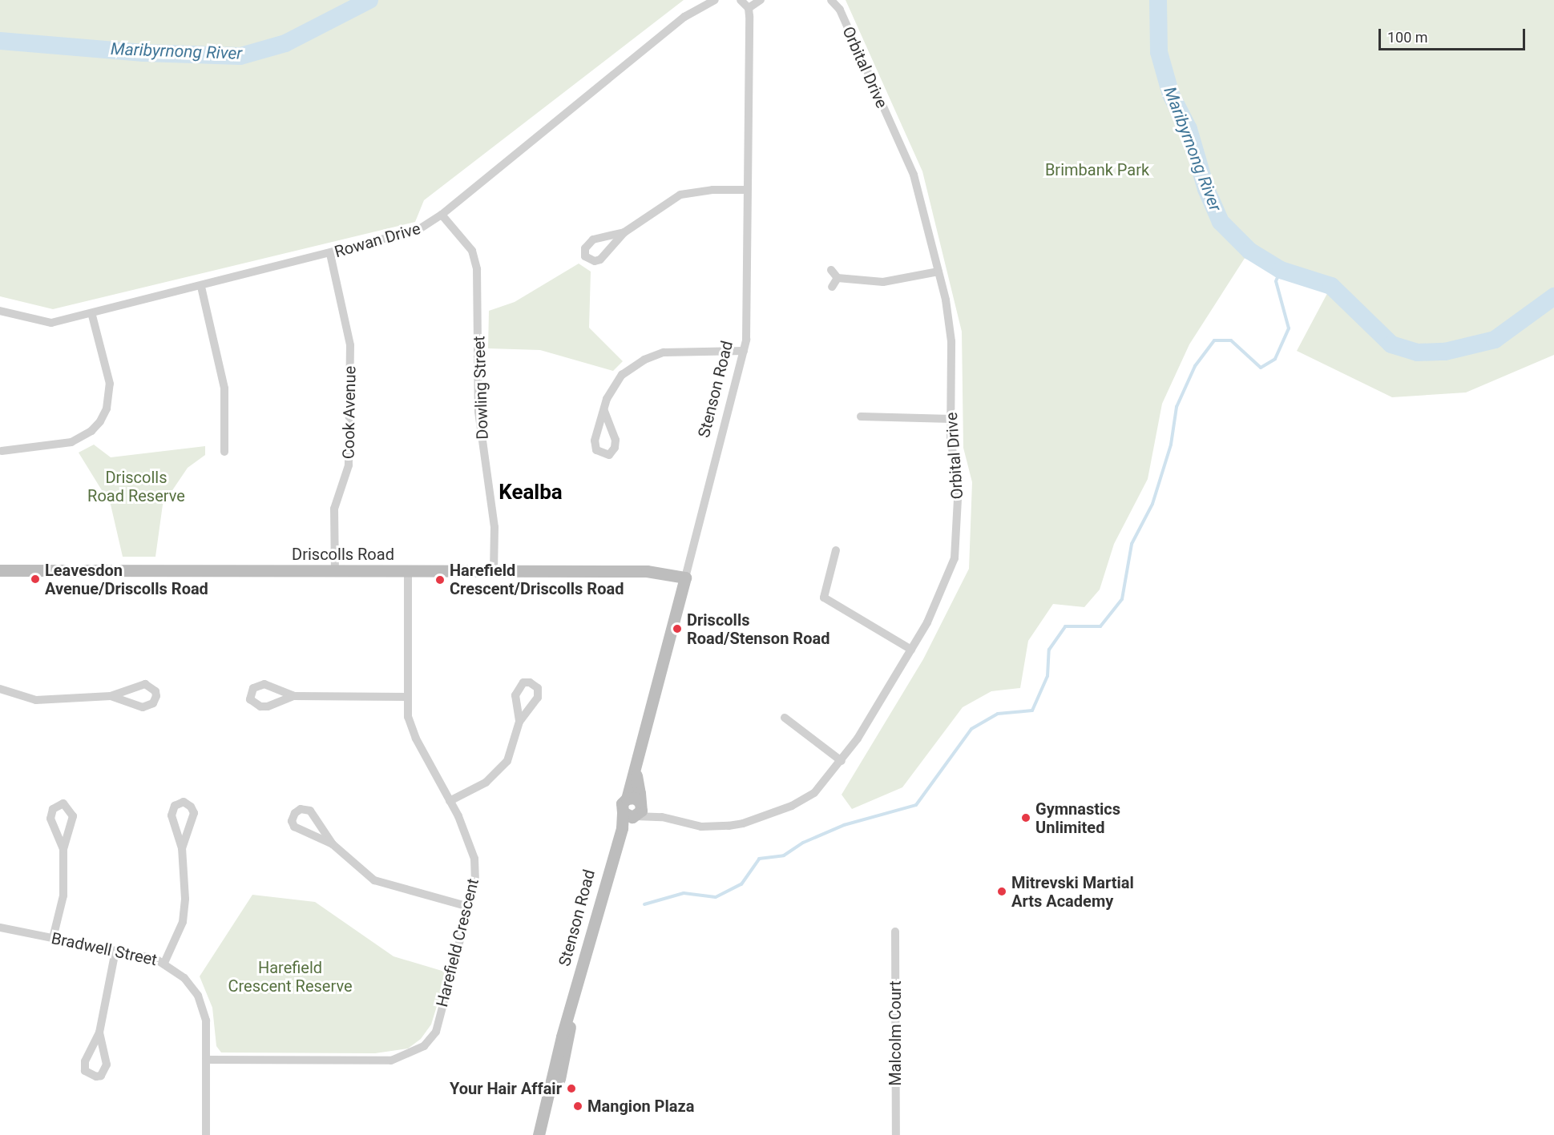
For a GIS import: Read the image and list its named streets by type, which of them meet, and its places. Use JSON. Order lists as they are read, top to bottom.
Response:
{
  "streets": {
    "street": [
      "Orbital Drive",
      "Rowan Drive",
      "Dowling Street",
      "Stenson Road",
      "Cook Avenue",
      "Driscolls Road",
      "Harefield Crescent",
      "Bradwell Street",
      "Malcolm Court"
    ]
  },
  "crossings": [
    ["Orbital Drive", "Stenson Road"],
    ["Rowan Drive", "Dowling Street"],
    ["Rowan Drive", "Cook Avenue"],
    ["Dowling Street", "Driscolls Road"],
    ["Stenson Road", "Driscolls Road"],
    ["Cook Avenue", "Driscolls Road"],
    ["Driscolls Road", "Harefield Crescent"],
    ["Harefield Crescent", "Bradwell Street"]
  ],
  "districts": ["Kealba"],
  "water": ["Maribyrnong River"],
  "parks": ["Brimbank Park", "Driscolls Road Reserve", "Harefield Crescent Reserve"],
  "places": [
    "Leavesdon Avenue/Driscolls Road",
    "Harefield Crescent/Driscolls Road",
    "Driscolls Road/Stenson Road",
    "Gymnastics Unlimited",
    "Mitrevski Martial Arts Academy",
    "Your Hair Affair",
    "Mangion Plaza"
  ],
  "scale_bar": "100 m"
}
